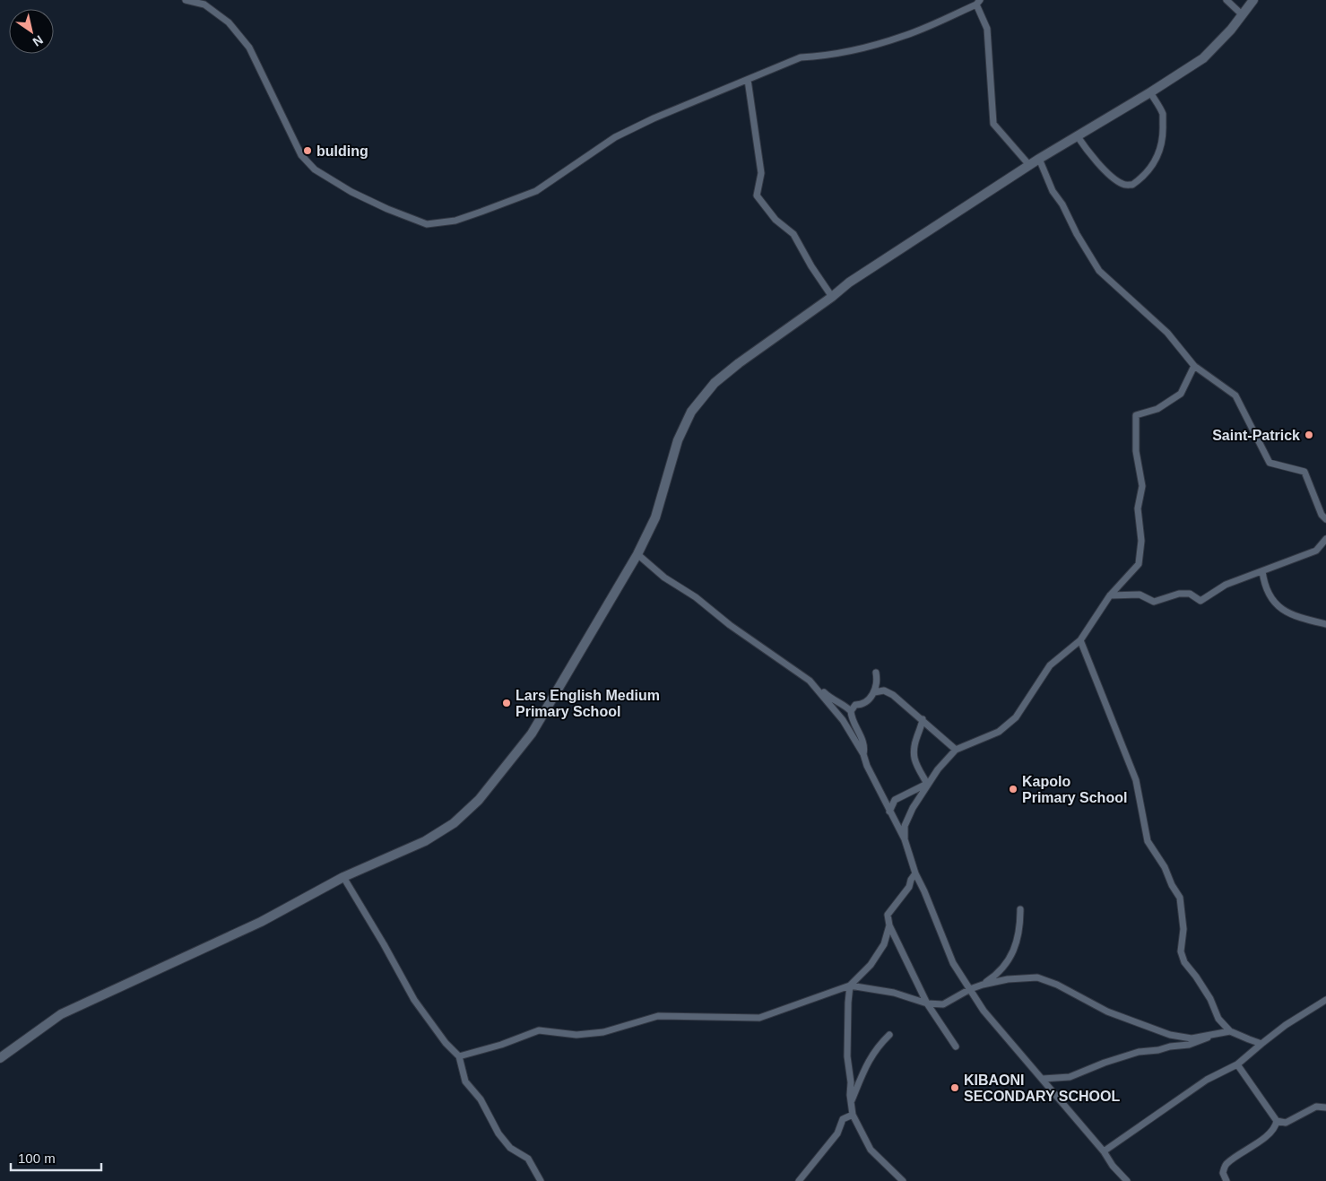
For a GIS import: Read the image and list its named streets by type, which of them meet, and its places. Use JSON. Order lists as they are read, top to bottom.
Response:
{
  "places": [
    "bulding",
    "Saint-Patrick",
    "Lars English Medium Primary School",
    "Kapolo Primary School",
    "KIBAONI SECONDARY SCHOOL"
  ],
  "scale_bar": "100 m",
  "north": "bottom right"
}
